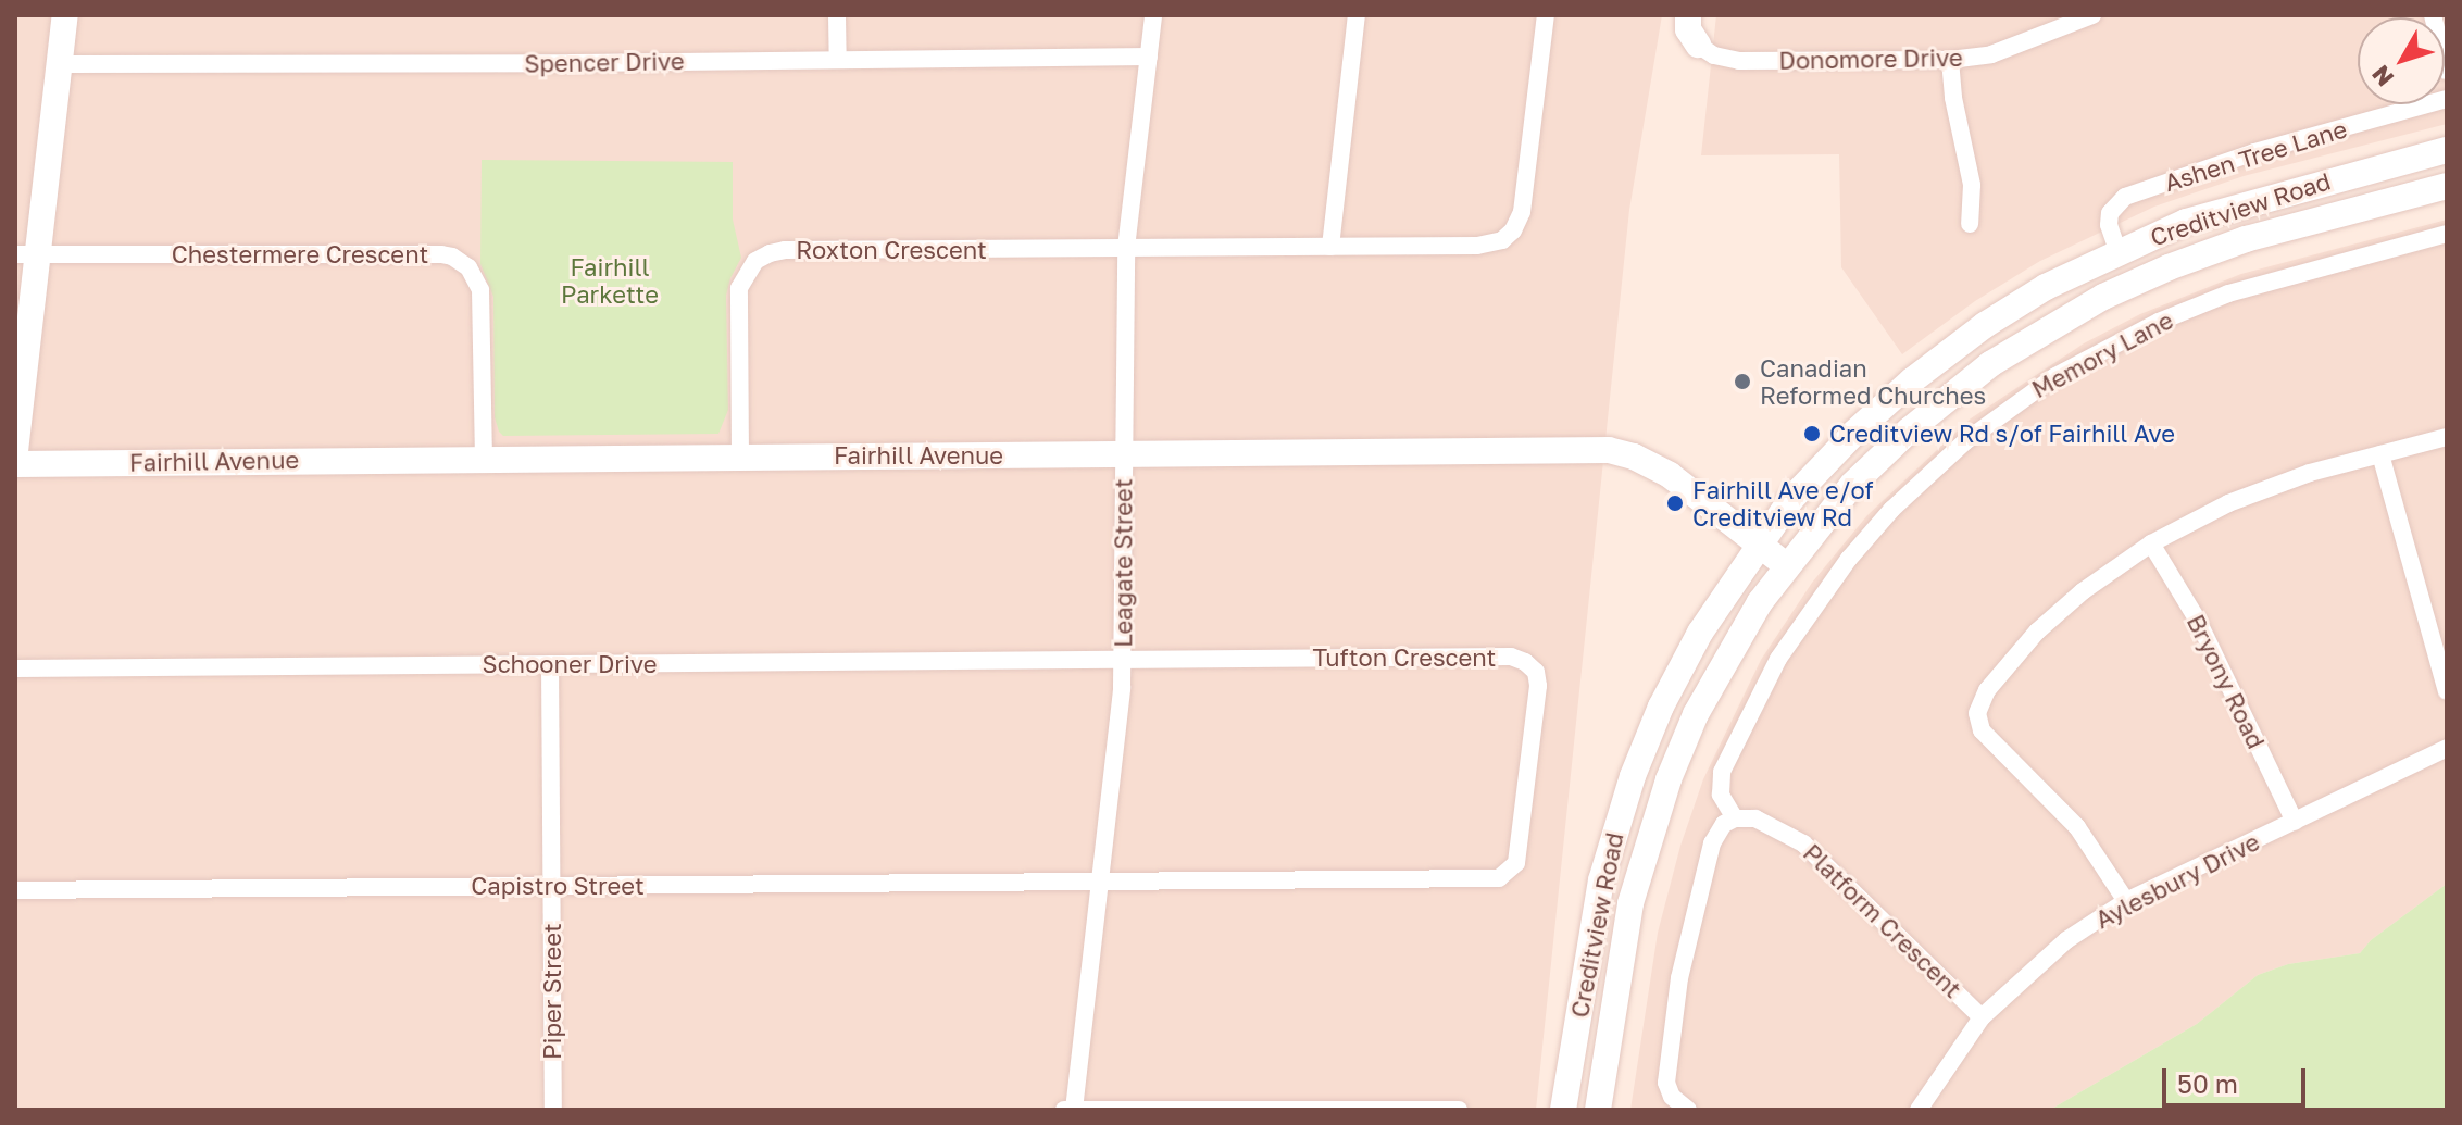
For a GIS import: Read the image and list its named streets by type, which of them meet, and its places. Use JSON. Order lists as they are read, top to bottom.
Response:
{
  "streets": {
    "main road": ["Creditview Road", "Fairhill Avenue"],
    "street": [
      "Donomore Drive",
      "Spencer Drive",
      "Ashen Tree Lane",
      "Roxton Crescent",
      "Chestermere Crescent",
      "Memory Lane",
      "Leagate Street",
      "Tufton Crescent",
      "Schooner Drive",
      "Bryony Road",
      "Aylesbury Drive",
      "Capistro Street",
      "Platform Crescent",
      "Piper Street"
    ]
  },
  "crossings": [
    ["Spencer Drive", "Leagate Street"],
    ["Ashen Tree Lane", "Creditview Road"],
    ["Creditview Road", "Fairhill Avenue"],
    ["Roxton Crescent", "Fairhill Avenue"],
    ["Roxton Crescent", "Leagate Street"],
    ["Chestermere Crescent", "Fairhill Avenue"],
    ["Memory Lane", "Platform Crescent"],
    ["Fairhill Avenue", "Leagate Street"],
    ["Leagate Street", "Tufton Crescent"],
    ["Leagate Street", "Schooner Drive"],
    ["Leagate Street", "Capistro Street"],
    ["Tufton Crescent", "Schooner Drive"],
    ["Tufton Crescent", "Capistro Street"],
    ["Schooner Drive", "Piper Street"],
    ["Bryony Road", "Aylesbury Drive"],
    ["Aylesbury Drive", "Platform Crescent"],
    ["Capistro Street", "Piper Street"]
  ],
  "parks": ["Fairhill Parkette"],
  "places": ["Canadian Reformed Churches", "Creditview Rd s/of Fairhill Ave", "Fairhill Ave e/of Creditview Rd"],
  "scale_bar": "50 m",
  "north": "bottom left"
}
